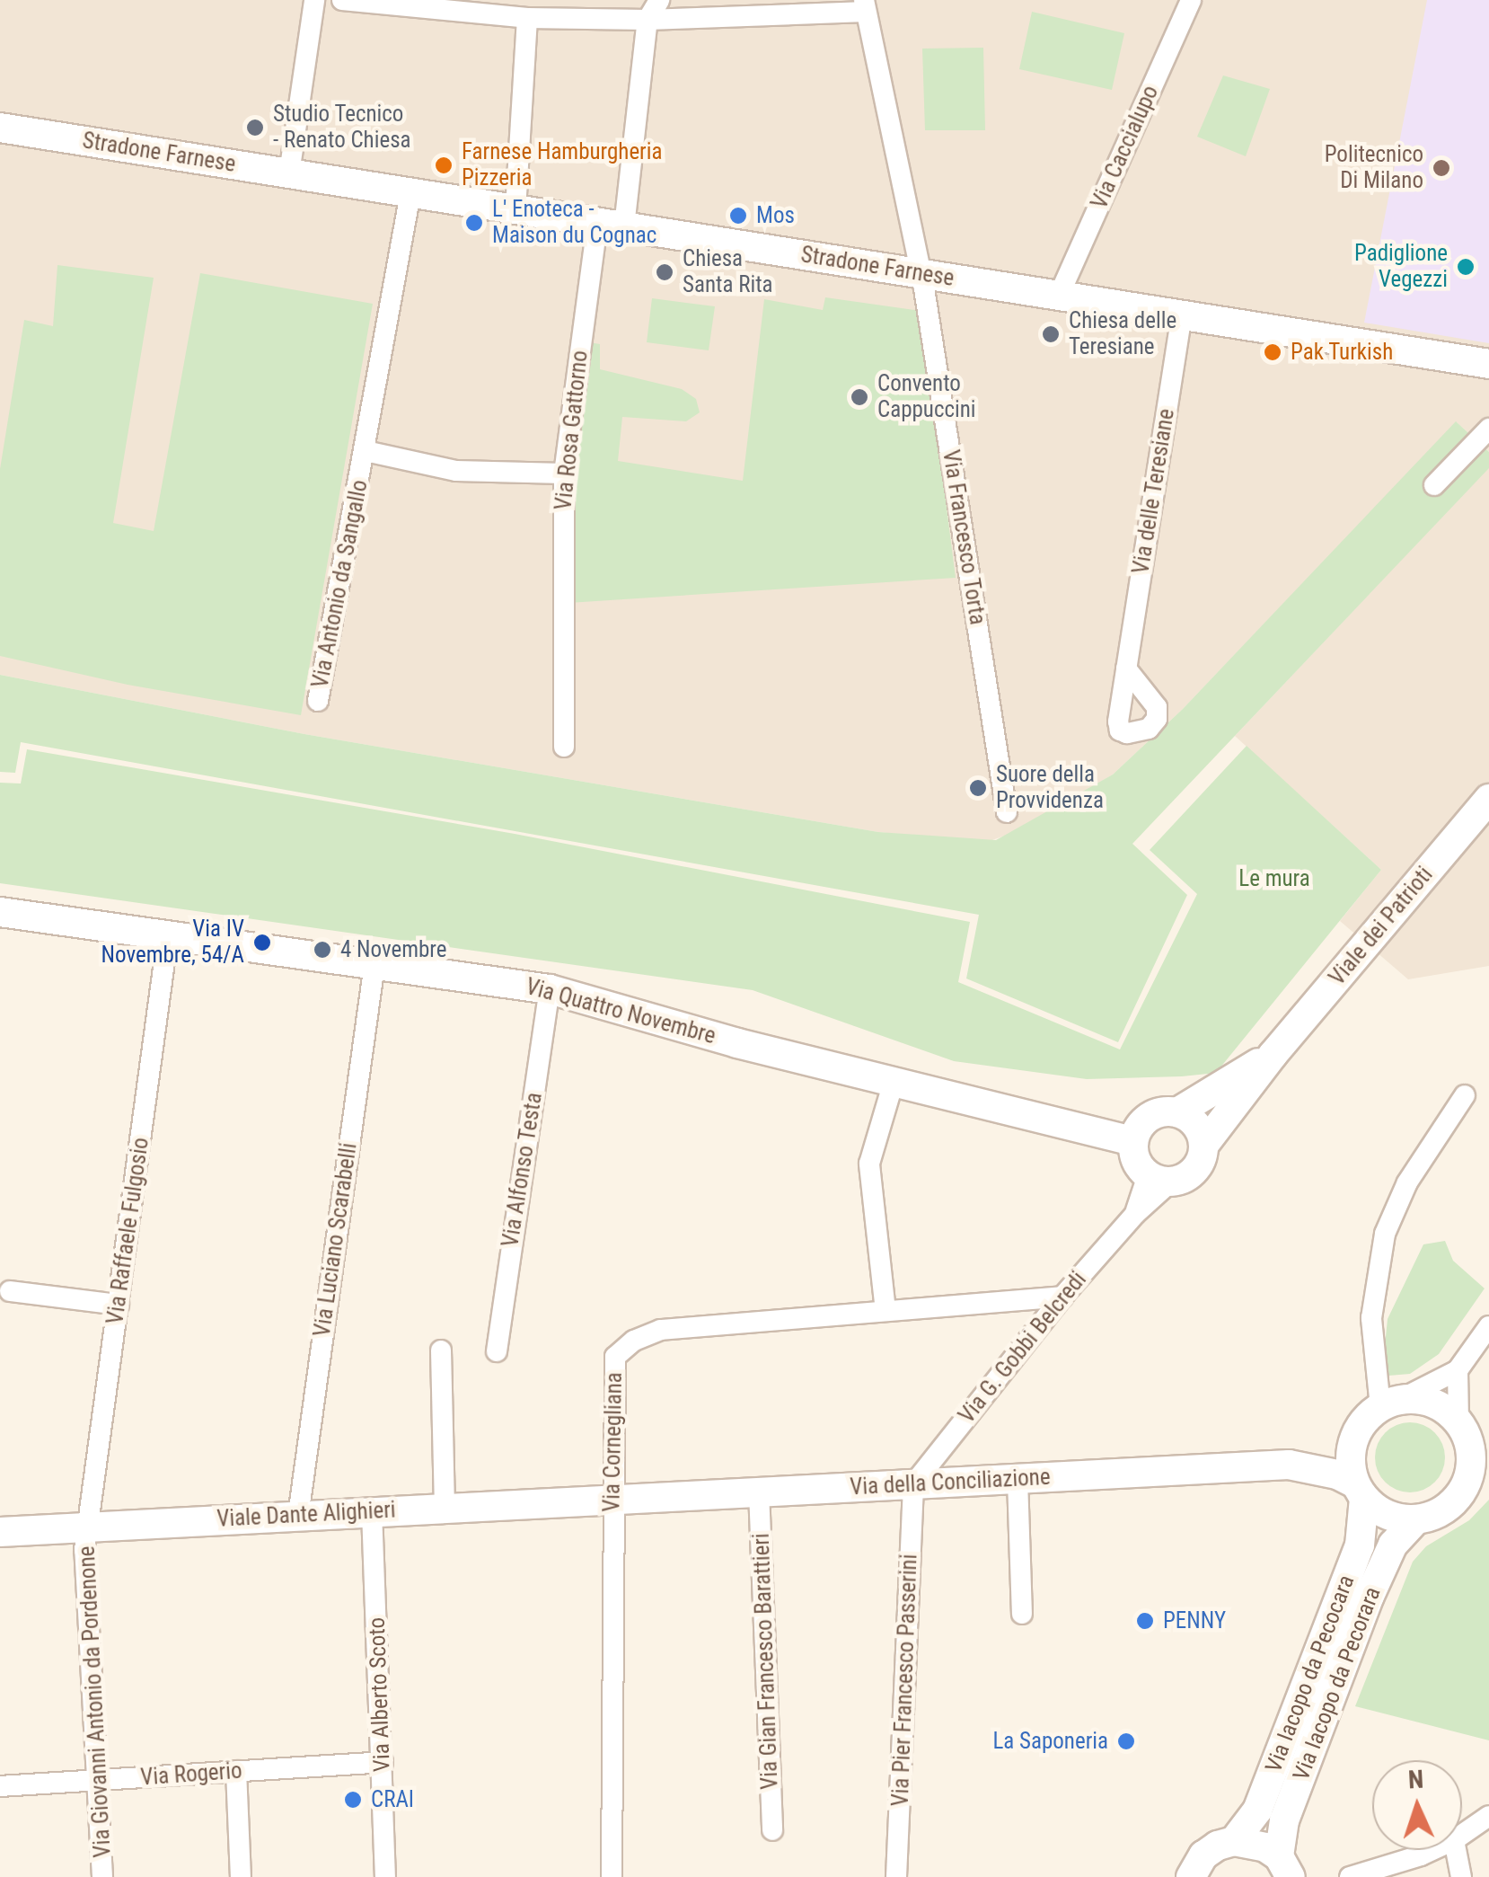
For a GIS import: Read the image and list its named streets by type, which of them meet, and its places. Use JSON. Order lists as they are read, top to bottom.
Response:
{
  "streets": {
    "main road": [
      "Stradone Farnese",
      "Viale dei Patrioti",
      "Via Quattro Novembre",
      "Via della Conciliazione",
      "Viale Dante Alighieri",
      "Via Iacopo da Pecocara",
      "Via Iacopo da Pecorara"
    ],
    "street": [
      "Via Caccialupo",
      "Via Rosa Gattorno",
      "Via delle Teresiane",
      "Via Francesco Torta",
      "Via Antonio da Sangallo",
      "Via Alfonso Testa",
      "Via Raffaele Fulgosio",
      "Via Luciano Scarabelli",
      "Via G. Gobbi Belcredi",
      "Via Cornegliana",
      "Via Gian Francesco Barattieri",
      "Via Pier Francesco Passerini",
      "Via Alberto Scoto",
      "Via Giovanni Antonio da Pordenone",
      "Via Rogerio"
    ]
  },
  "crossings": [
    ["Via Caccialupo", "Stradone Farnese"],
    ["Stradone Farnese", "Via Rosa Gattorno"],
    ["Stradone Farnese", "Via delle Teresiane"],
    ["Stradone Farnese", "Via Francesco Torta"],
    ["Via Rosa Gattorno", "Via Antonio da Sangallo"],
    ["Viale dei Patrioti", "Via Quattro Novembre"],
    ["Viale dei Patrioti", "Via G. Gobbi Belcredi"],
    ["Via Quattro Novembre", "Via Alfonso Testa"],
    ["Via Quattro Novembre", "Via Raffaele Fulgosio"],
    ["Via Quattro Novembre", "Via Luciano Scarabelli"],
    ["Via Quattro Novembre", "Via G. Gobbi Belcredi"],
    ["Via Raffaele Fulgosio", "Viale Dante Alighieri"],
    ["Via Raffaele Fulgosio", "Via Giovanni Antonio da Pordenone"],
    ["Via Luciano Scarabelli", "Viale Dante Alighieri"],
    ["Via G. Gobbi Belcredi", "Via Cornegliana"],
    ["Via G. Gobbi Belcredi", "Via della Conciliazione"],
    ["Via G. Gobbi Belcredi", "Via Pier Francesco Passerini"],
    ["Via Cornegliana", "Via della Conciliazione"],
    ["Via Cornegliana", "Viale Dante Alighieri"],
    ["Via della Conciliazione", "Viale Dante Alighieri"],
    ["Via della Conciliazione", "Via Gian Francesco Barattieri"],
    ["Via della Conciliazione", "Via Pier Francesco Passerini"],
    ["Viale Dante Alighieri", "Via Alberto Scoto"],
    ["Viale Dante Alighieri", "Via Giovanni Antonio da Pordenone"],
    ["Via Iacopo da Pecocara", "Via Iacopo da Pecorara"],
    ["Via Alberto Scoto", "Via Rogerio"],
    ["Via Giovanni Antonio da Pordenone", "Via Rogerio"]
  ],
  "parks": ["Le mura"],
  "places": [
    "Studio Tecnico - Renato Chiesa",
    "Farnese Hamburgheria Pizzeria",
    "Politecnico Di Milano",
    "Mos",
    "L' Enoteca - Maison du Cognac",
    "Padiglione Vegezzi",
    "Chiesa Santa Rita",
    "Chiesa delle Teresiane",
    "Pak Turkish",
    "Convento Cappuccini",
    "Suore della Provvidenza",
    "Via IV Novembre, 54/A",
    "4 Novembre",
    "PENNY",
    "La Saponeria",
    "CRAI"
  ],
  "north": "top"
}
